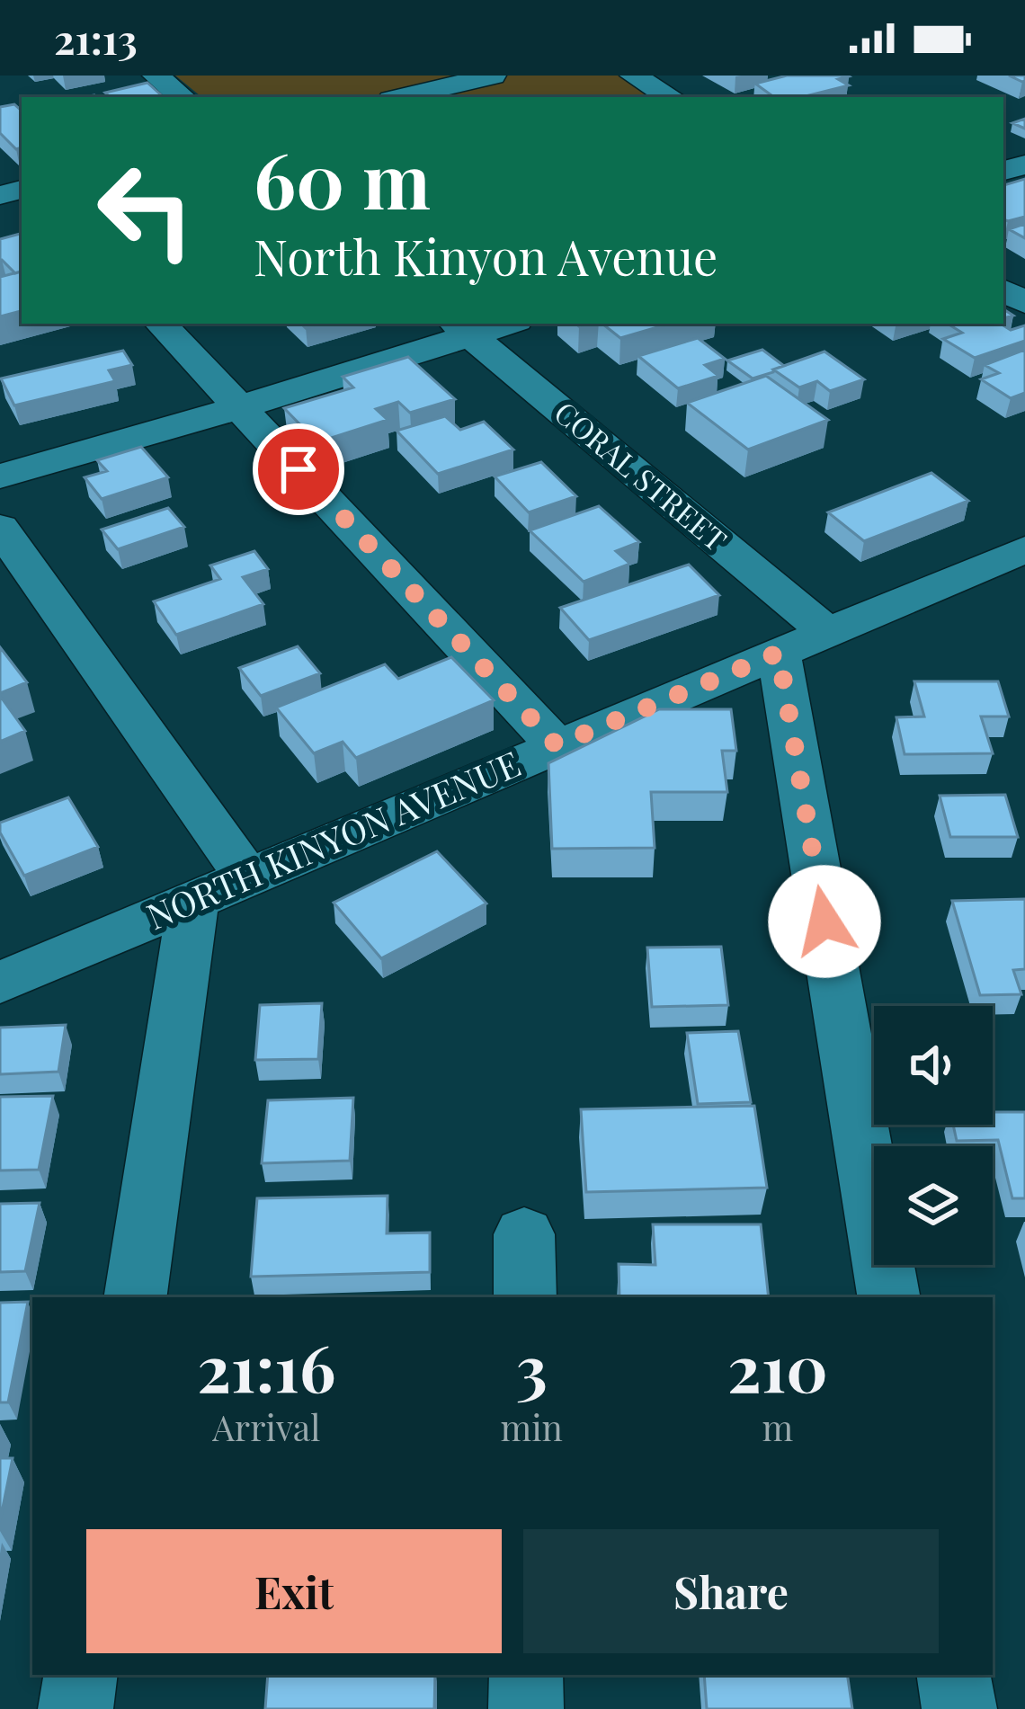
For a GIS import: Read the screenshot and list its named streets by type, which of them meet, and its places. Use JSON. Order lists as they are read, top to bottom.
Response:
{
  "streets": {
    "street": ["CORAL STREET", "NORTH KINYON AVENUE"]
  },
  "crossings": [
    ["CORAL STREET", "NORTH KINYON AVENUE"]
  ],
  "page": {
    "status": "21:13",
    "turn": ["60 m", "North Kinyon Avenue"],
    "eta": [
      "21:16",
      "Arrival",
      "3",
      "min",
      "210",
      "m"
    ],
    "buttons": ["Exit", "Share"]
  }
}
